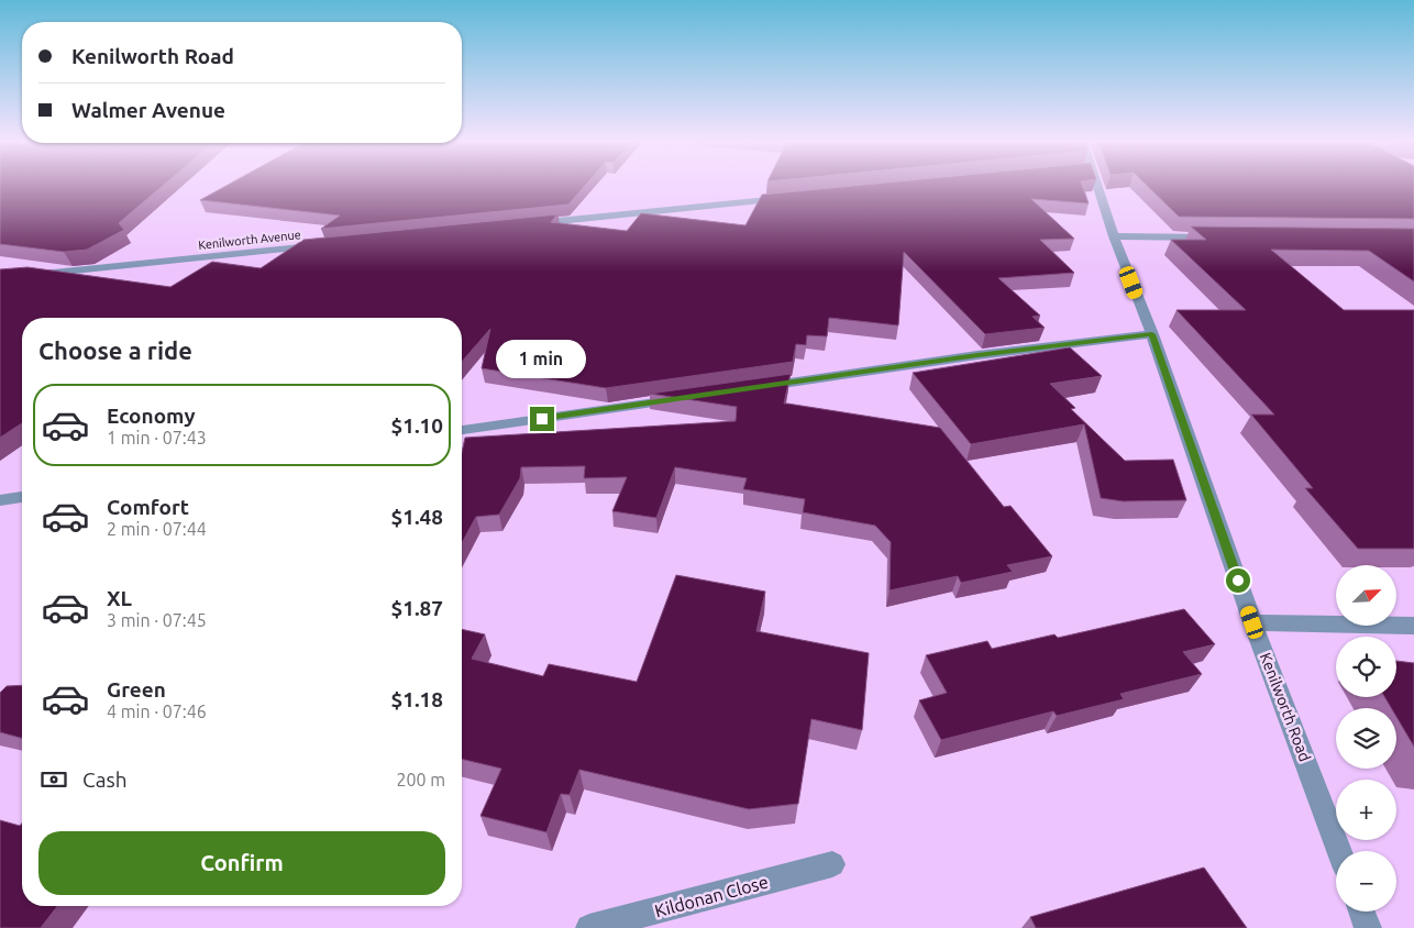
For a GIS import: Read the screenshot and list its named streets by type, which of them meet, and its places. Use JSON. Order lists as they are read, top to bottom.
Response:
{
  "streets": {
    "street": ["Kenilworth Avenue", "Kenilworth Road", "Kildonan Close"]
  },
  "north": "top right",
  "page": {
    "banner": ["Kenilworth Road", "Walmer Avenue"],
    "heading": "Choose a ride",
    "bubble": "1 min",
    "list": [
      {
        "name": "Economy",
        "note": "1 min · 07:43",
        "value": "$1.10"
      },
      {
        "name": "Comfort",
        "note": "2 min · 07:44",
        "value": "$1.48"
      },
      {
        "name": "XL",
        "note": "3 min · 07:45",
        "value": "$1.87"
      },
      {
        "name": "Green",
        "note": "4 min · 07:46",
        "value": "$1.18"
      }
    ],
    "map_buttons": ["+", "−"],
    "pay": ["Cash", "200 m"],
    "buttons": "Confirm"
  }
}
